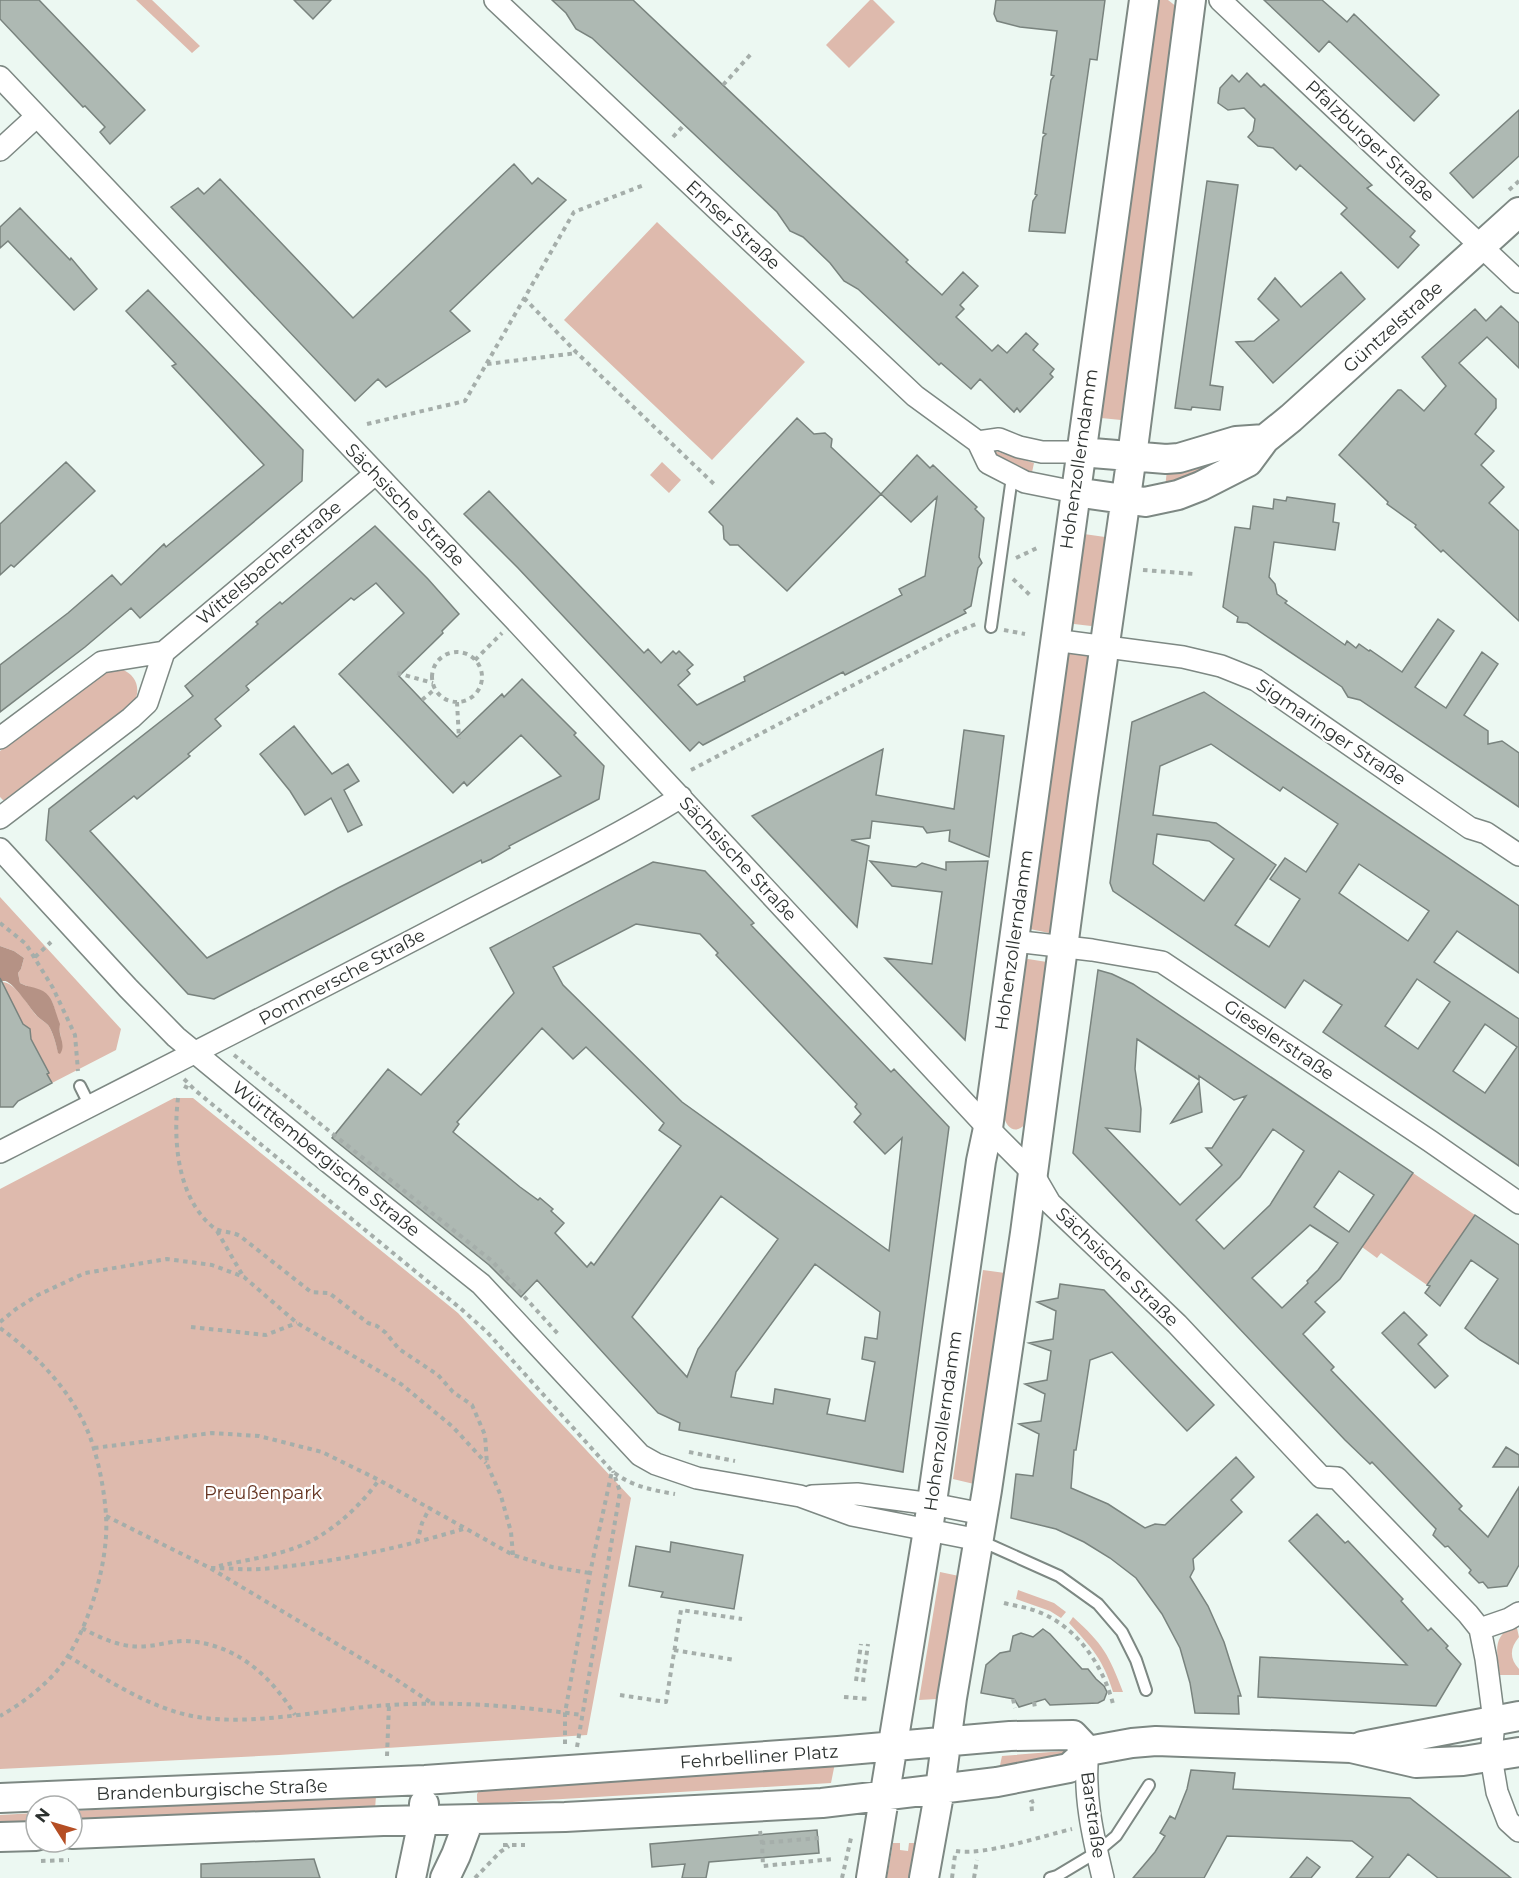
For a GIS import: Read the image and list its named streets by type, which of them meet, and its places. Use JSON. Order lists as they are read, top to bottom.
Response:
{
  "streets": {
    "main road": [
      "Güntzelstraße",
      "Hohenzollerndamm",
      "Fehrbelliner Platz",
      "Brandenburgische Straße"
    ],
    "street": [
      "Pfalzburger Straße",
      "Emser Straße",
      "Sächsische Straße",
      "Wittelsbacherstraße",
      "Sigmaringer Straße",
      "Pommersche Straße",
      "Gieselerstraße",
      "Württembergische Straße",
      "Barstraße"
    ]
  },
  "crossings": [
    ["Pfalzburger Straße", "Güntzelstraße"],
    ["Emser Straße", "Güntzelstraße"],
    ["Emser Straße", "Hohenzollerndamm"],
    ["Güntzelstraße", "Hohenzollerndamm"],
    ["Hohenzollerndamm", "Sächsische Straße"],
    ["Hohenzollerndamm", "Sigmaringer Straße"],
    ["Hohenzollerndamm", "Gieselerstraße"],
    ["Hohenzollerndamm", "Württembergische Straße"],
    ["Hohenzollerndamm", "Fehrbelliner Platz"],
    ["Sächsische Straße", "Wittelsbacherstraße"],
    ["Sächsische Straße", "Pommersche Straße"],
    ["Pommersche Straße", "Württembergische Straße"],
    ["Fehrbelliner Platz", "Brandenburgische Straße"],
    ["Fehrbelliner Platz", "Barstraße"]
  ],
  "parks": ["Preußenpark"],
  "north": "top left"
}
